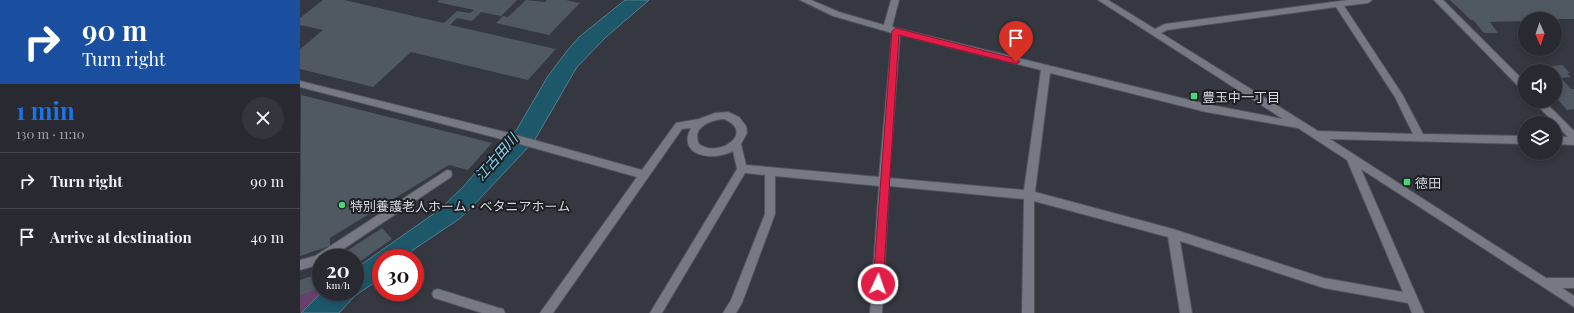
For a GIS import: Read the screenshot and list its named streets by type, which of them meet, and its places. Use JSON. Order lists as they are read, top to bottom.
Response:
{
  "water": ["江古田川"],
  "places": {
    "transit": ["豊玉中一丁目", "徳田"],
    "other": ["特別養護老人ホーム・ベタニアホーム"]
  },
  "north": "bottom",
  "page": {
    "turn": ["90 m", "Turn right"],
    "heading": ["1 min", "130 m · 11:10"],
    "list": [
      {
        "name": "Turn right",
        "value": "90 m"
      },
      {
        "name": "Arrive at destination",
        "value": "40 m"
      }
    ],
    "speed": "20 km/h",
    "limit": "30"
  }
}
